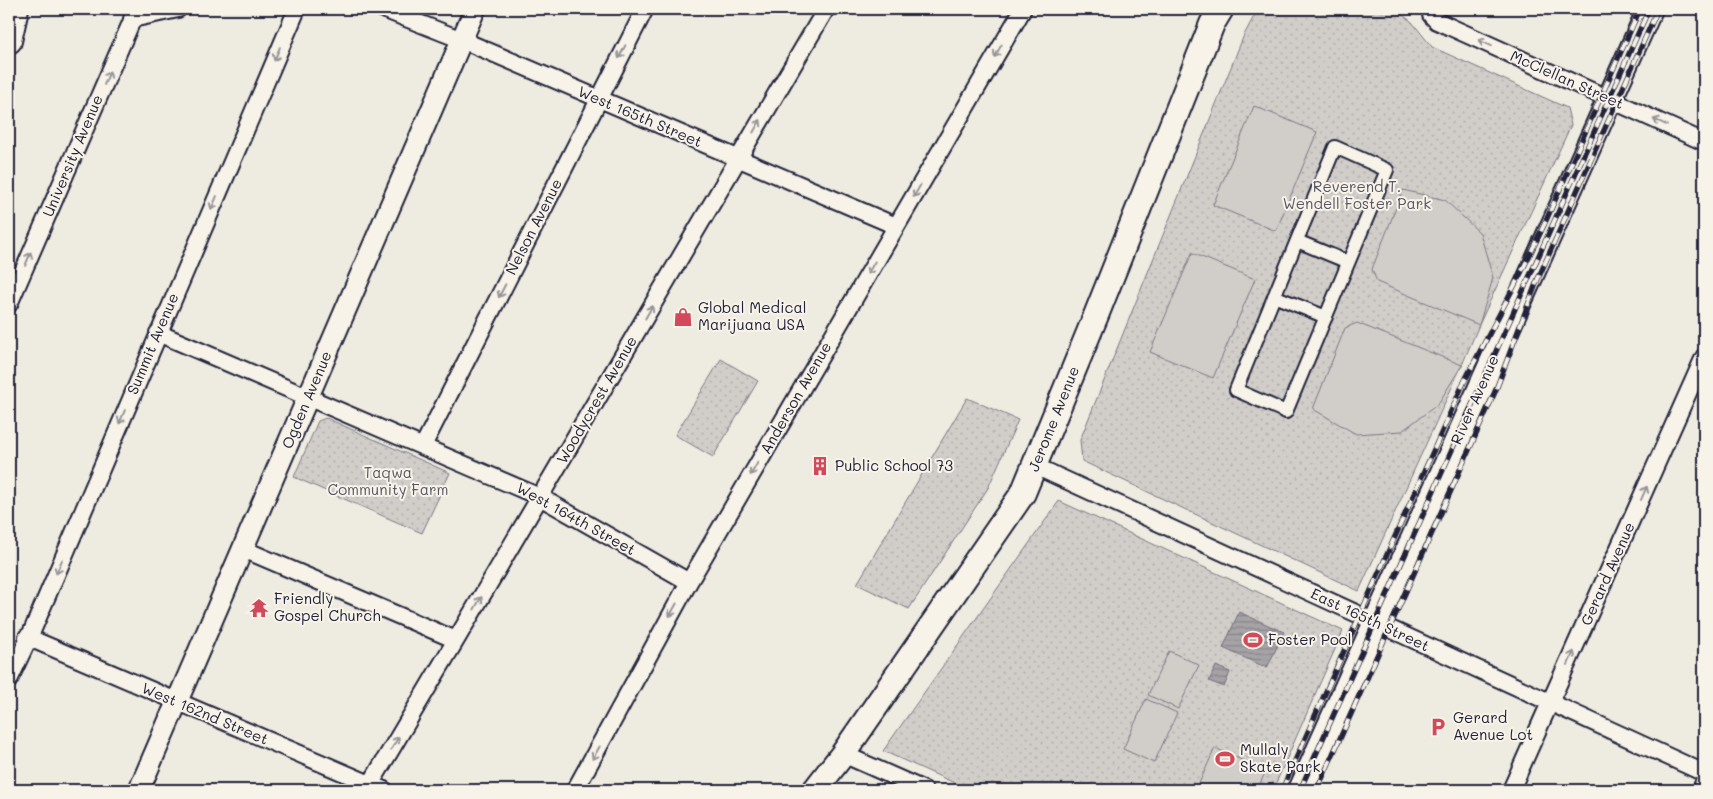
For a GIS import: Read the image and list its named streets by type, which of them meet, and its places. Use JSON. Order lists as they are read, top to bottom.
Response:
{
  "streets": {
    "main road": ["River Avenue", "Jerome Avenue"],
    "street": [
      "McClellan Street",
      "West 165th Street",
      "University Avenue",
      "Nelson Avenue",
      "Summit Avenue",
      "Anderson Avenue",
      "Ogden Avenue",
      "Woodycrest Avenue",
      "West 164th Street",
      "Gerard Avenue",
      "East 165th Street",
      "West 162nd Street"
    ]
  },
  "crossings": [
    ["McClellan Street", "River Avenue"],
    ["West 165th Street", "Nelson Avenue"],
    ["West 165th Street", "Anderson Avenue"],
    ["West 165th Street", "Ogden Avenue"],
    ["West 165th Street", "Woodycrest Avenue"],
    ["Nelson Avenue", "West 164th Street"],
    ["Summit Avenue", "West 164th Street"],
    ["Summit Avenue", "West 162nd Street"],
    ["Anderson Avenue", "West 164th Street"],
    ["Ogden Avenue", "West 164th Street"],
    ["Ogden Avenue", "West 162nd Street"],
    ["Woodycrest Avenue", "West 164th Street"],
    ["Woodycrest Avenue", "West 162nd Street"],
    ["River Avenue", "East 165th Street"],
    ["Jerome Avenue", "East 165th Street"],
    ["Gerard Avenue", "East 165th Street"]
  ],
  "one_way": [
    "McClellan Street",
    "University Avenue",
    "Nelson Avenue",
    "Summit Avenue",
    "Anderson Avenue",
    "Woodycrest Avenue",
    "Gerard Avenue"
  ],
  "parks": ["Reverend T. Wendell Foster Park", "Taqwa Community Farm"],
  "places": {
    "shop": ["Global Medical Marijuana USA"],
    "building": ["Public School 73"],
    "temple": ["Friendly Gospel Church"],
    "sports": ["Foster Pool", "Mullaly Skate Park"],
    "parking": ["Gerard Avenue Lot"]
  }
}
